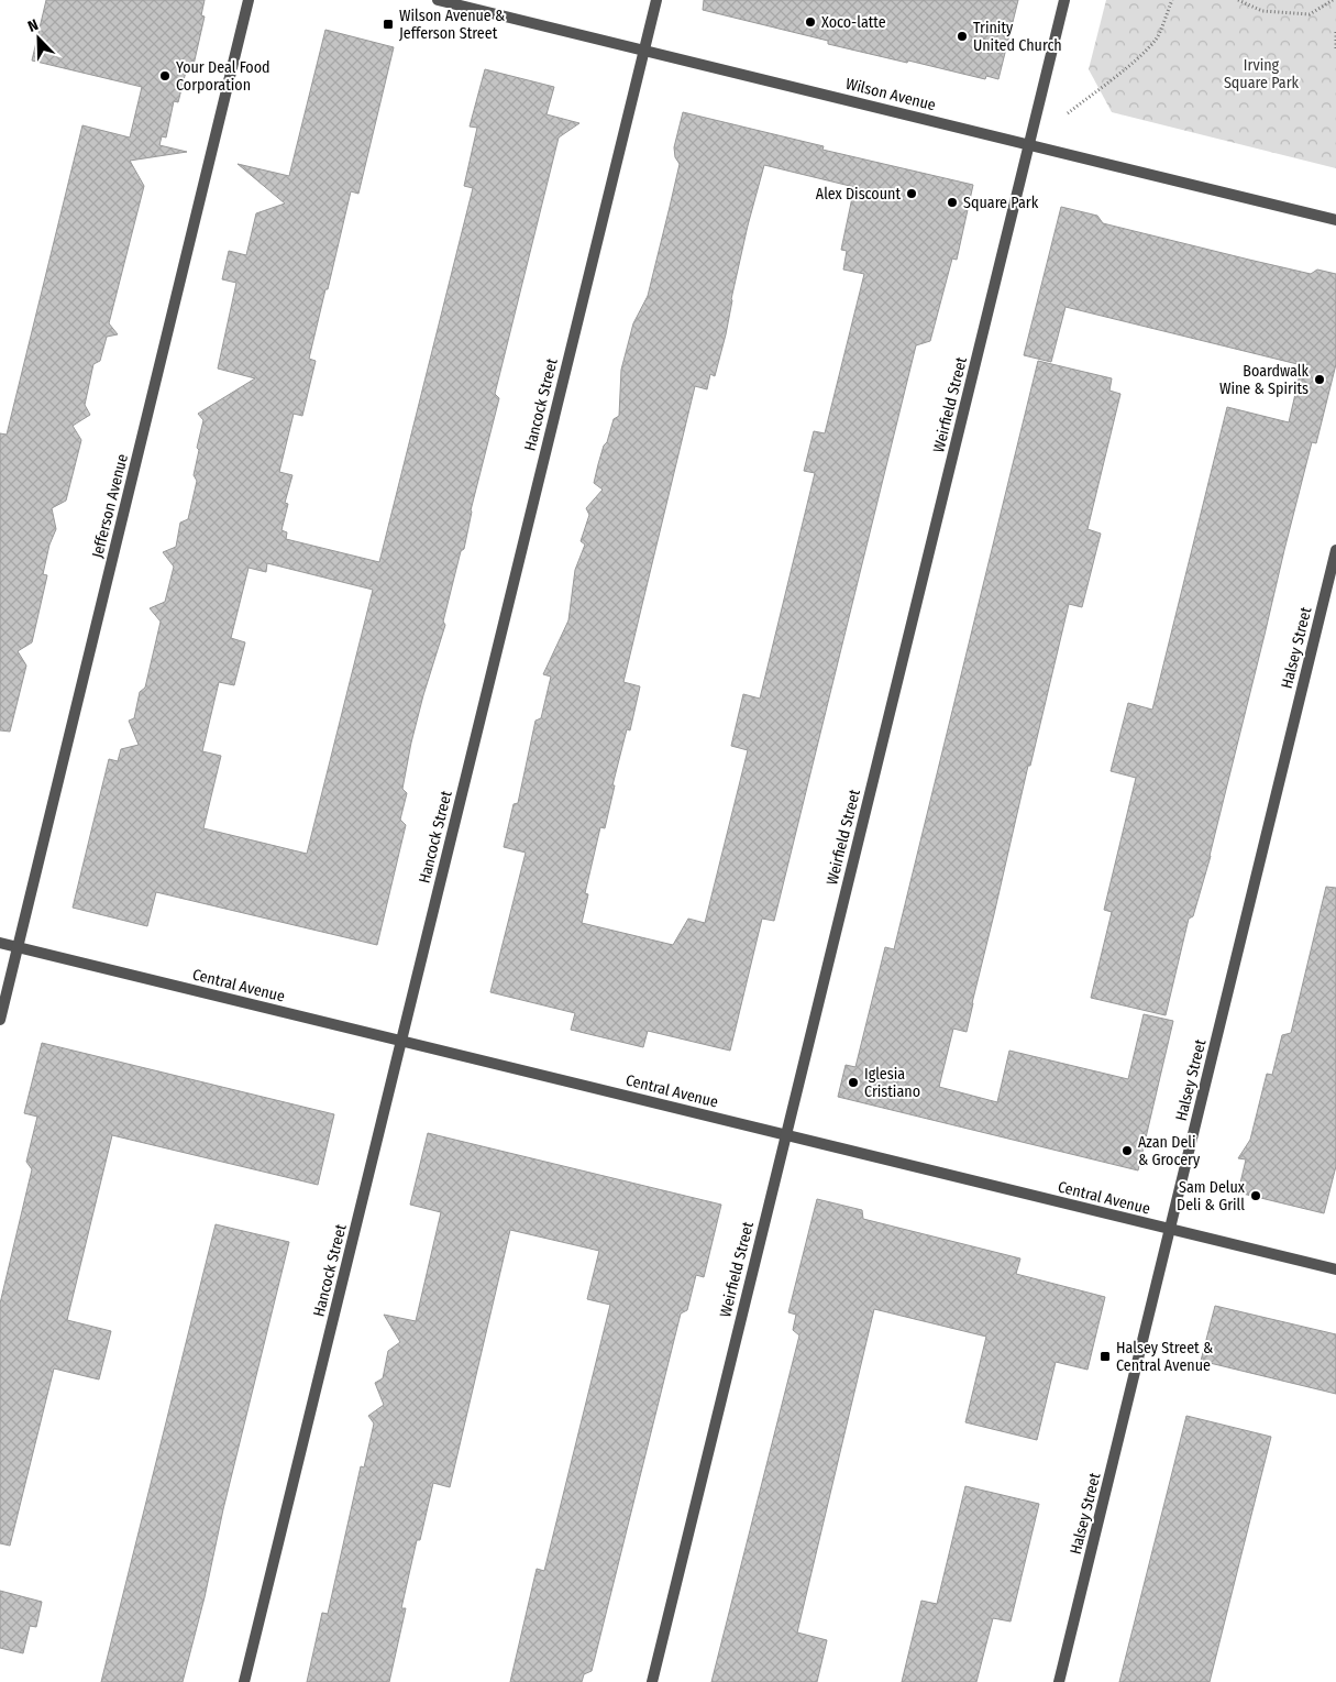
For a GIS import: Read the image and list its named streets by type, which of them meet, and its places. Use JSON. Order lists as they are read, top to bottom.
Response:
{
  "streets": {
    "street": [
      "Wilson Avenue",
      "Hancock Street",
      "Weirfield Street",
      "Jefferson Avenue",
      "Halsey Street",
      "Central Avenue"
    ]
  },
  "crossings": [
    ["Wilson Avenue", "Hancock Street"],
    ["Wilson Avenue", "Weirfield Street"],
    ["Hancock Street", "Central Avenue"],
    ["Weirfield Street", "Central Avenue"],
    ["Jefferson Avenue", "Central Avenue"],
    ["Halsey Street", "Central Avenue"]
  ],
  "parks": ["Irving Square Park"],
  "places": {
    "other": [
      "Xoco-latte",
      "Trinity United Church",
      "Your Deal Food Corporation",
      "Alex Discount",
      "Square Park",
      "Boardwalk Wine & Spirits",
      "Iglesia Cristiano",
      "Azan Deli & Grocery",
      "Sam Delux Deli & Grill"
    ],
    "transit": ["Wilson Avenue & Jefferson Street", "Halsey Street & Central Avenue"]
  },
  "north": "top left"
}
